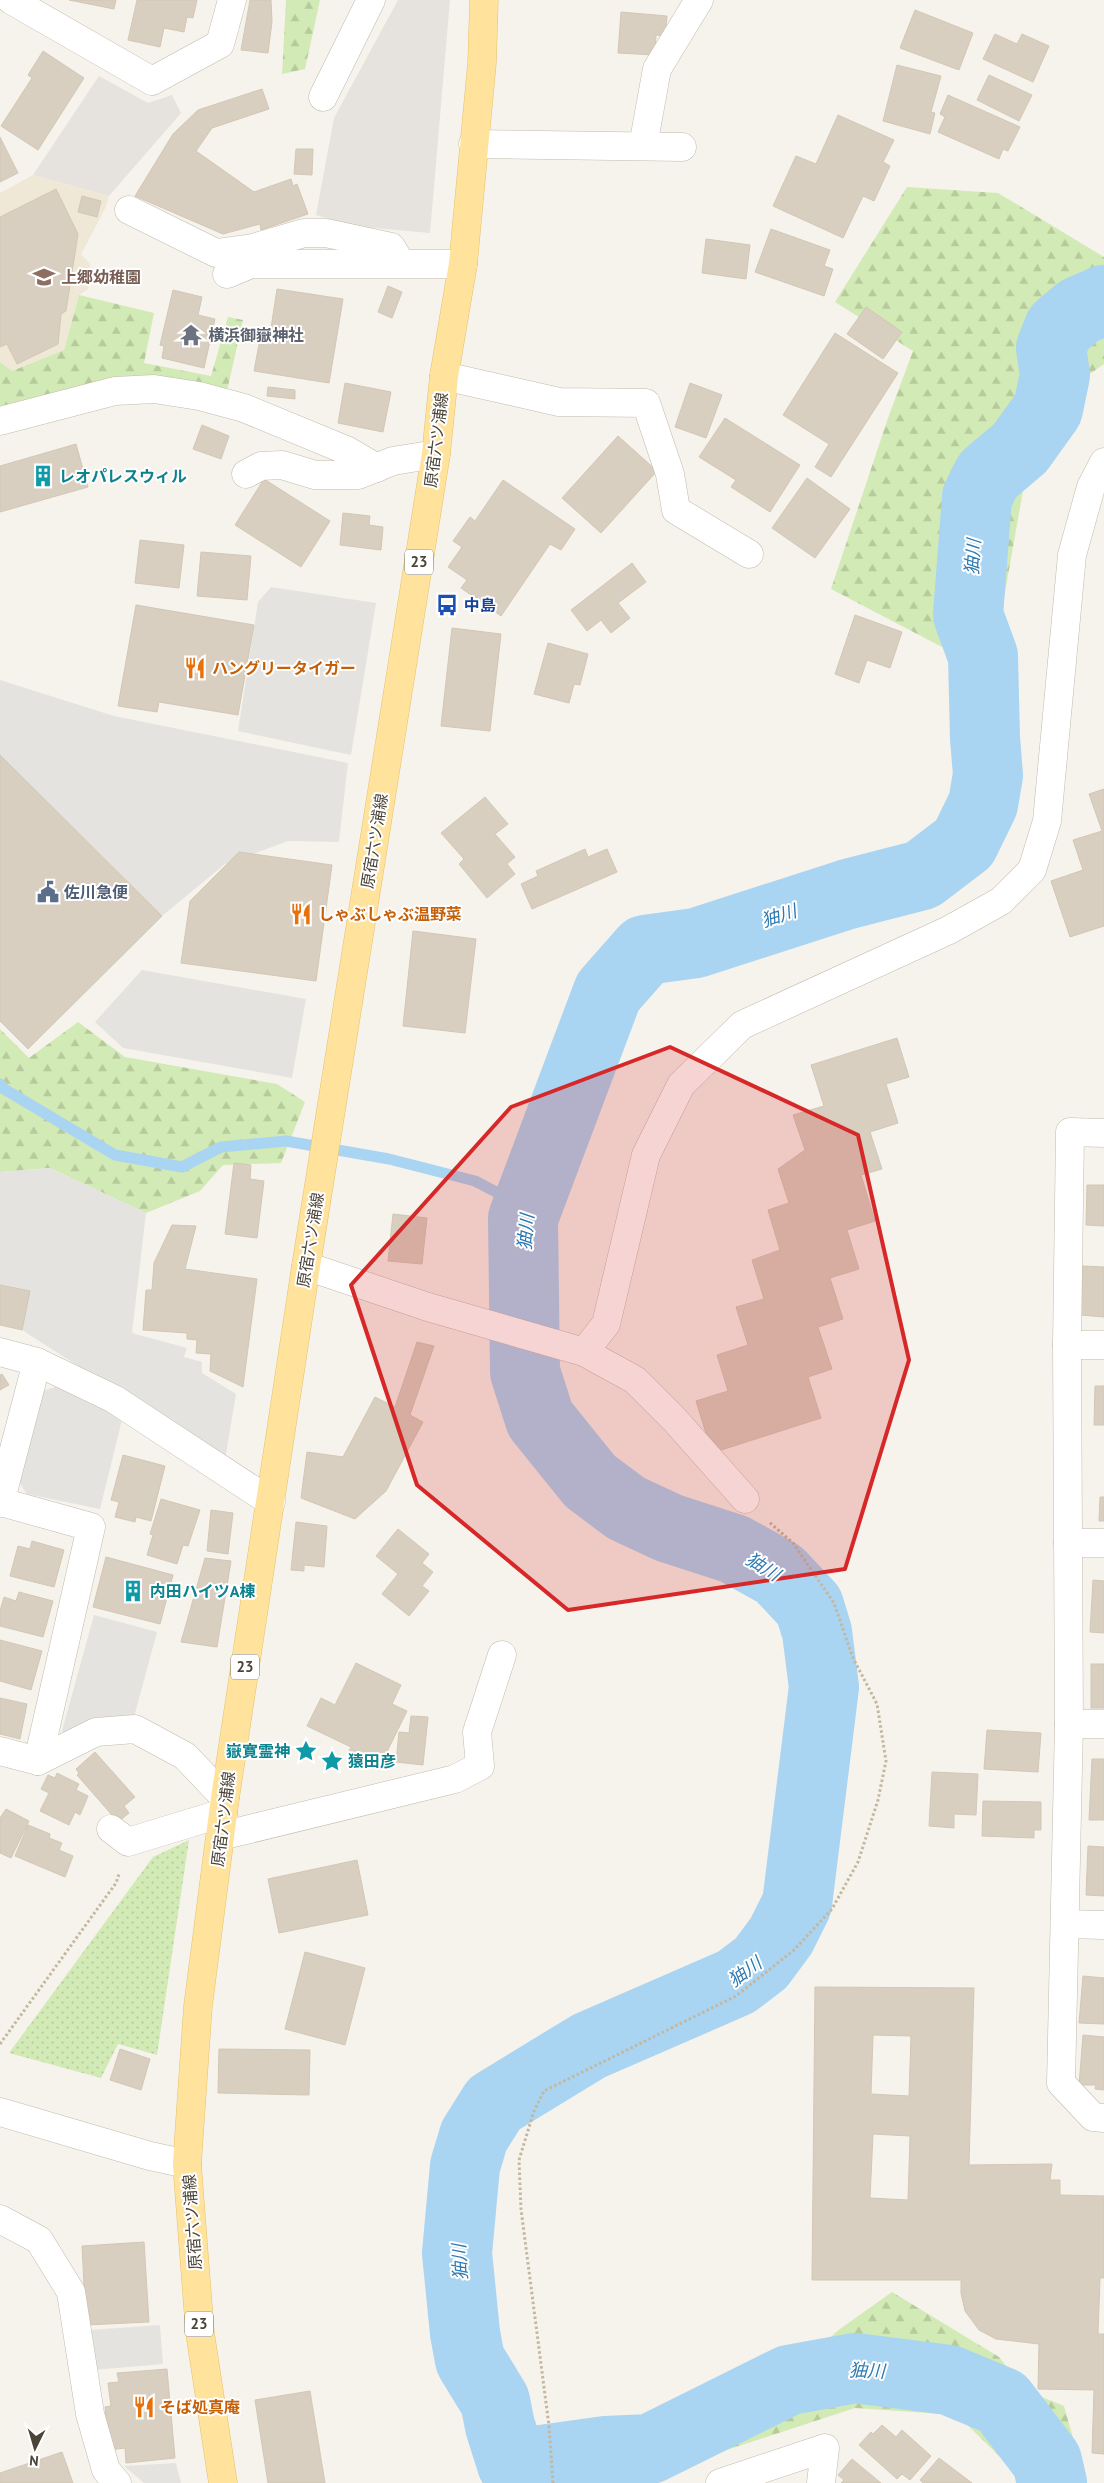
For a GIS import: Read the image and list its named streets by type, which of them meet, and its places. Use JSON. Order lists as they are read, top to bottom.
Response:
{
  "streets": {
    "main road": ["原宿六ツ浦線", "23"]
  },
  "water": ["㹨川"],
  "places": {
    "school or university": ["上郷幼稚園"],
    "temple": ["横浜御嶽神社"],
    "building": ["レオパレスウィル", "内田ハイツA棟"],
    "bus stop": ["中島"],
    "restaurant": ["ハングリータイガー", "しゃぶしゃぶ温野菜", "そば処真庵"],
    "public building": ["佐川急便"],
    "place": ["嶽寛霊神", "猿田彦"]
  },
  "north": "bottom"
}
